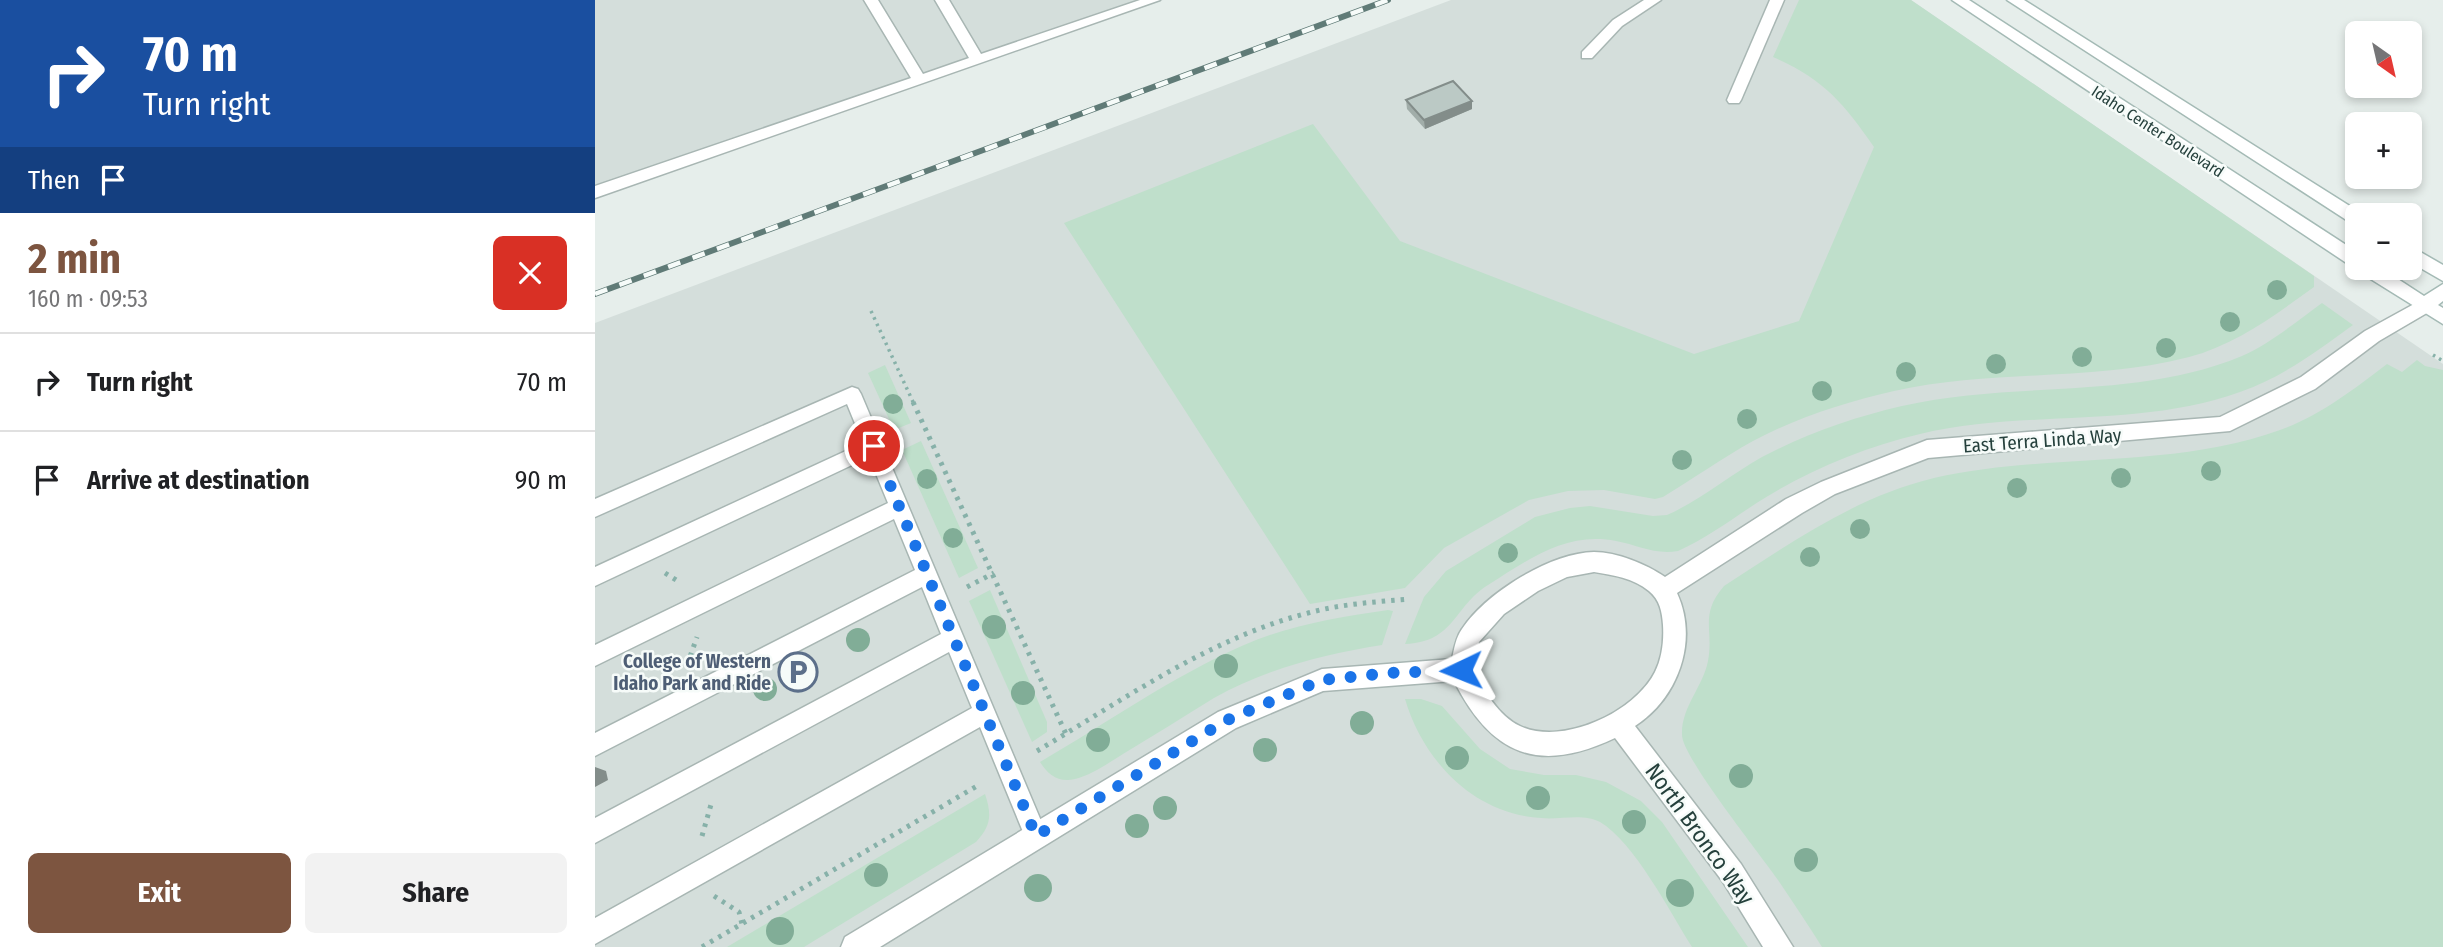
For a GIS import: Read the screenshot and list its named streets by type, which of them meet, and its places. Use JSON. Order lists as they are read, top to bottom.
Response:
{
  "streets": {
    "street": ["Idaho Center Boulevard", "East Terra Linda Way", "North Bronco Way"]
  },
  "crossings": [
    ["East Terra Linda Way", "North Bronco Way"]
  ],
  "places": {
    "parking": ["College of Western Idaho Park and Ride"]
  },
  "north": "bottom right",
  "page": {
    "turn": ["70 m", "Turn right"],
    "map_buttons": ["+", "−"],
    "then": "Then",
    "heading": ["2 min", "160 m · 09:53"],
    "list": [
      {
        "name": "Turn right",
        "value": "70 m"
      },
      {
        "name": "Arrive at destination",
        "value": "90 m"
      }
    ],
    "buttons": ["Exit", "Share"]
  }
}
